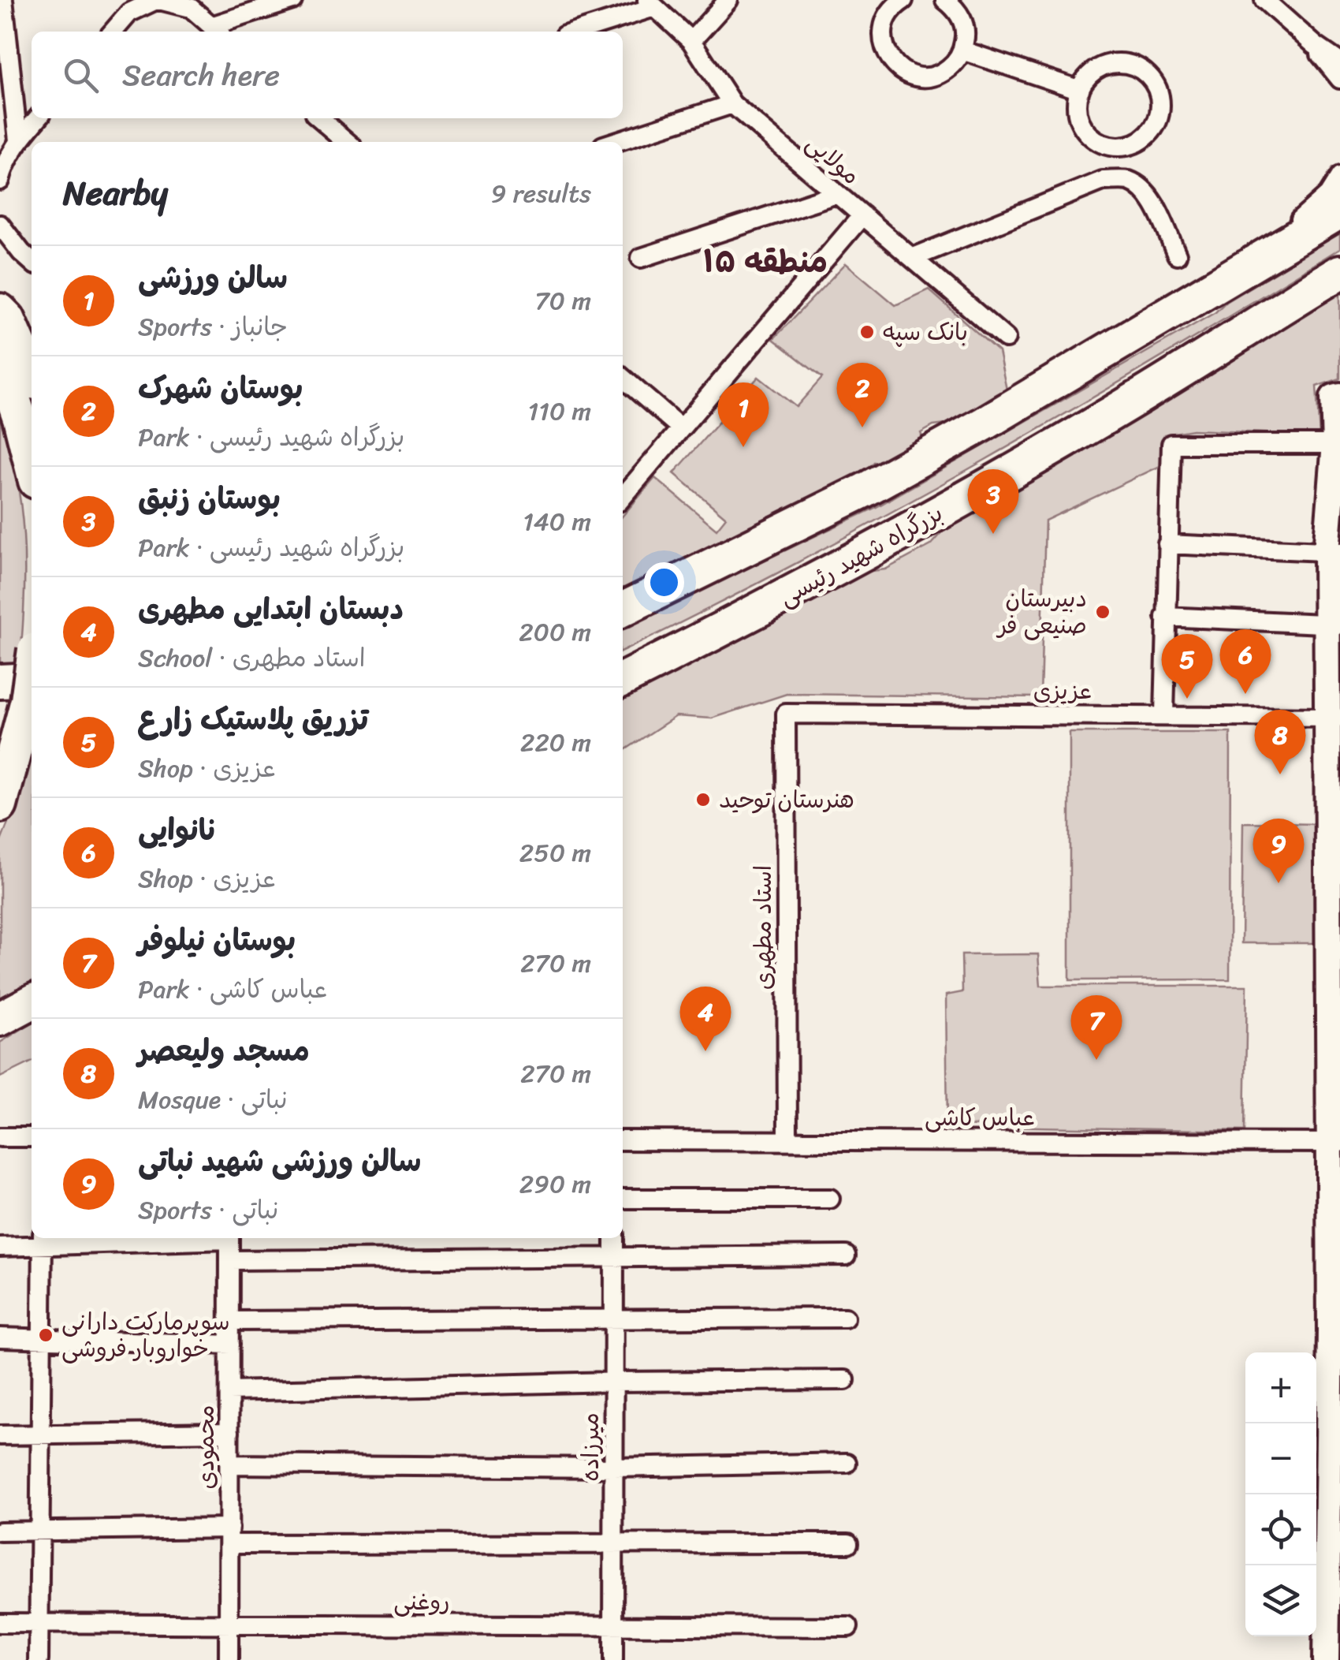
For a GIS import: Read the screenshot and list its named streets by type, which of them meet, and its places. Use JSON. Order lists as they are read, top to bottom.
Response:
{
  "streets": {
    "highway": ["بزرگراه شهید رئیسی"],
    "street": [
      "مولايی",
      "عزیزی",
      "استاد مطهری",
      "عباس کاشی",
      "محمودی",
      "میرزاده",
      "روغنی"
    ]
  },
  "crossings": [
    ["عزیزی", "استاد مطهری"],
    ["استاد مطهری", "عباس کاشی"],
    ["محمودی", "روغنی"],
    ["میرزاده", "روغنی"]
  ],
  "districts": ["منطقه ۱۵"],
  "places": [
    "بانک سپه",
    "دبیرستان صنیعی فر",
    "هنرستان توحید",
    "سوپرمارکت دارانی خواروبار فروشی"
  ],
  "page": {
    "search": "Search here",
    "heading": ["Nearby", "9 results"],
    "list": [
      {
        "mark": "1",
        "name": "سالن ورزشی",
        "note": "Sports · جانباز",
        "value": "70 m"
      },
      {
        "mark": "2",
        "name": "بوستان شهرک",
        "note": "Park · بزرگراه شهید رئیسی",
        "value": "110 m"
      },
      {
        "mark": "3",
        "name": "بوستان زنبق",
        "note": "Park · بزرگراه شهید رئیسی",
        "value": "140 m"
      },
      {
        "mark": "4",
        "name": "دبستان ابتدایی مطهری",
        "note": "School · استاد مطهری",
        "value": "200 m"
      },
      {
        "mark": "5",
        "name": "تزریق پلاستیک زارع",
        "note": "Shop · عزیزی",
        "value": "220 m"
      },
      {
        "mark": "6",
        "name": "نانوایی",
        "note": "Shop · عزیزی",
        "value": "250 m"
      },
      {
        "mark": "7",
        "name": "بوستان نیلوفر",
        "note": "Park · عباس کاشی",
        "value": "270 m"
      },
      {
        "mark": "8",
        "name": "مسجد ولیعصر",
        "note": "Mosque · نباتی",
        "value": "270 m"
      },
      {
        "mark": "9",
        "name": "سالن ورزشی شهید نباتی",
        "note": "Sports · نباتی",
        "value": "290 m"
      }
    ],
    "pins": [
      "2",
      "1",
      "3",
      "6",
      "5",
      "8",
      "9",
      "4",
      "7"
    ],
    "map_buttons": ["+", "−"]
  }
}
